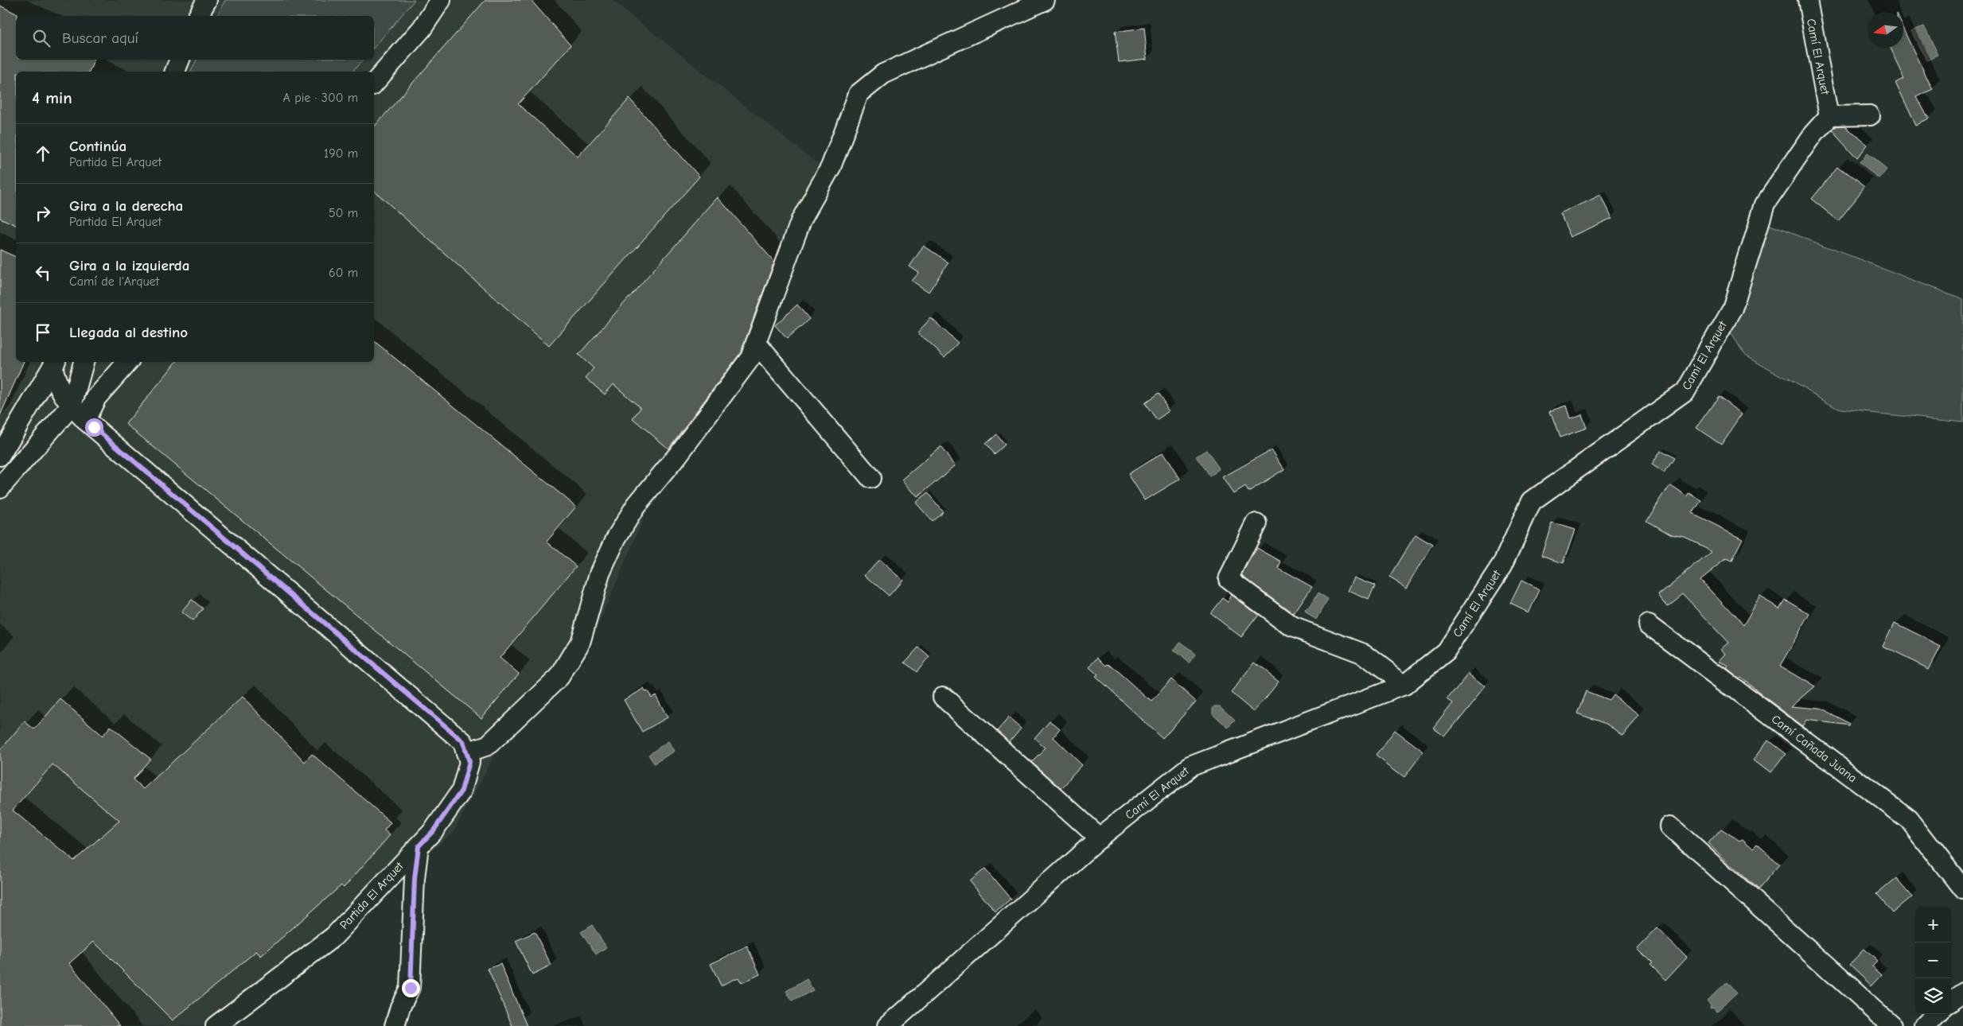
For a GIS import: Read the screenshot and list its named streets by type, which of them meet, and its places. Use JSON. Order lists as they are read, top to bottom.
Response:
{
  "streets": {
    "street": ["Camí El Arquet", "Camí Cañada Juana", "Partida El Arquet"]
  },
  "north": "left",
  "page": {
    "search": "Buscar aquí",
    "heading": ["4 min", "A pie · 300 m"],
    "list": [
      ["Continúa", "Partida El Arquet", "190 m"],
      ["Gira a la derecha", "Partida El Arquet", "50 m"],
      ["Gira a la izquierda", "Camí de l'Arquet", "60 m"],
      "Llegada al destino"
    ],
    "map_buttons": ["+", "−"]
  }
}
